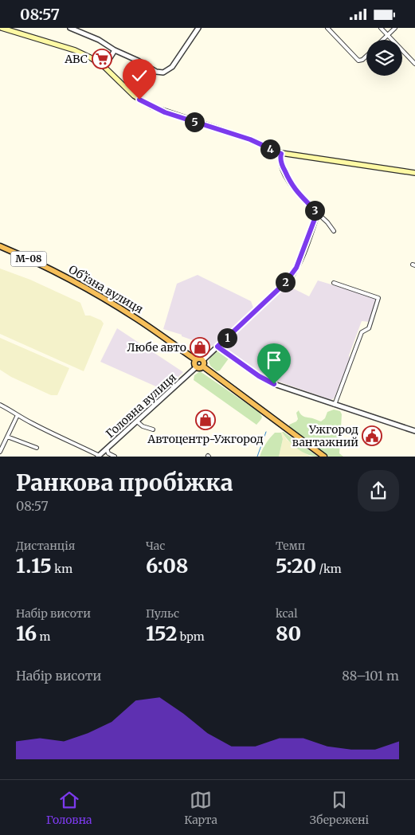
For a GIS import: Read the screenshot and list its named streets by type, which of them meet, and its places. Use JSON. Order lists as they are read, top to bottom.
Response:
{
  "streets": {
    "highway": ["М-08", "Обʼїзна вулиця"],
    "street": ["Головна вулиця"]
  },
  "crossings": [
    ["М-08", "Обʼїзна вулиця"],
    ["М-08", "Головна вулиця"],
    ["Обʼїзна вулиця", "Головна вулиця"]
  ],
  "places": {
    "supermarket": ["ABC"],
    "shop": ["Любе авто", "Автоцентр-Ужгород"],
    "public building": ["Ужгород вантажний"]
  },
  "page": {
    "status": "08:57",
    "pins": [
      "5",
      "4",
      "3",
      "2",
      "1"
    ],
    "heading": ["Ранкова пробіжка", "08:57"],
    "stats": [
      ["Дистанція", "1.15 km"],
      ["Час", "6:08"],
      ["Темп", "5:20 /km"],
      ["Набір висоти", "16 m"],
      ["Пульс", "152 bpm"],
      ["kcal", "80"]
    ],
    "chart": ["Набір висоти", "88–101 m"],
    "tabs": ["Головна", "Карта", "Збережені"]
  }
}
